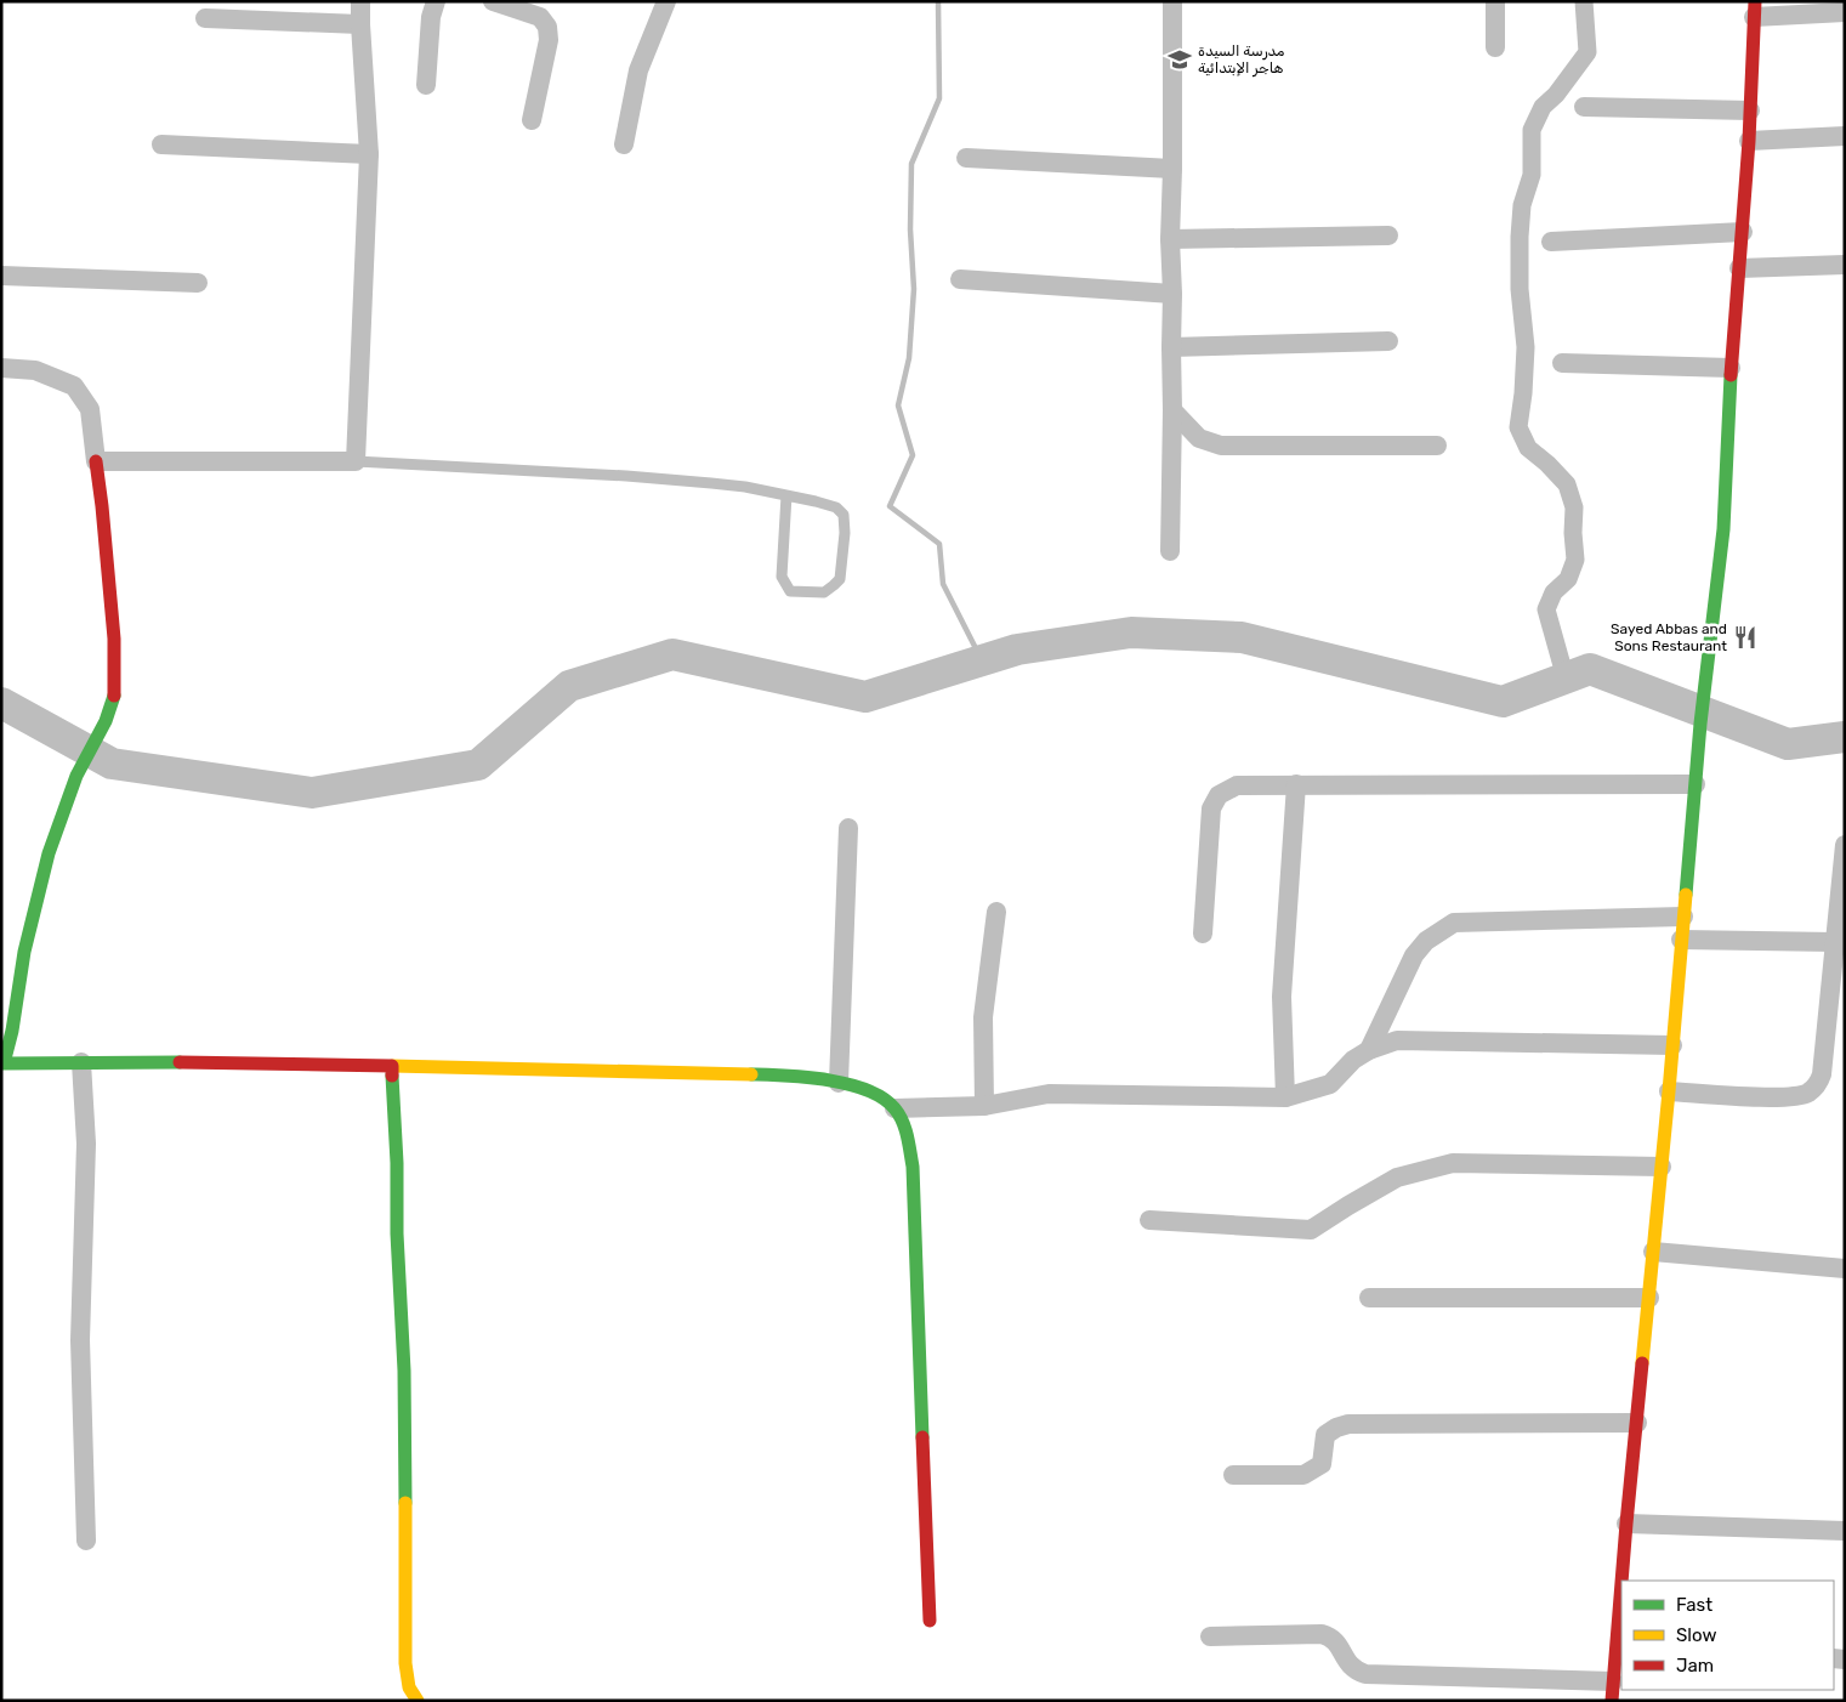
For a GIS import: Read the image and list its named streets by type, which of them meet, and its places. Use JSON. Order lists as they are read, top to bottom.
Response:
{
  "places": {
    "school or university": ["مدرسة السيدة هاجر الإبتدائية"],
    "restaurant": ["Sayed Abbas and Sons Restaurant"]
  },
  "legend": ["Fast", "Slow", "Jam"]
}
